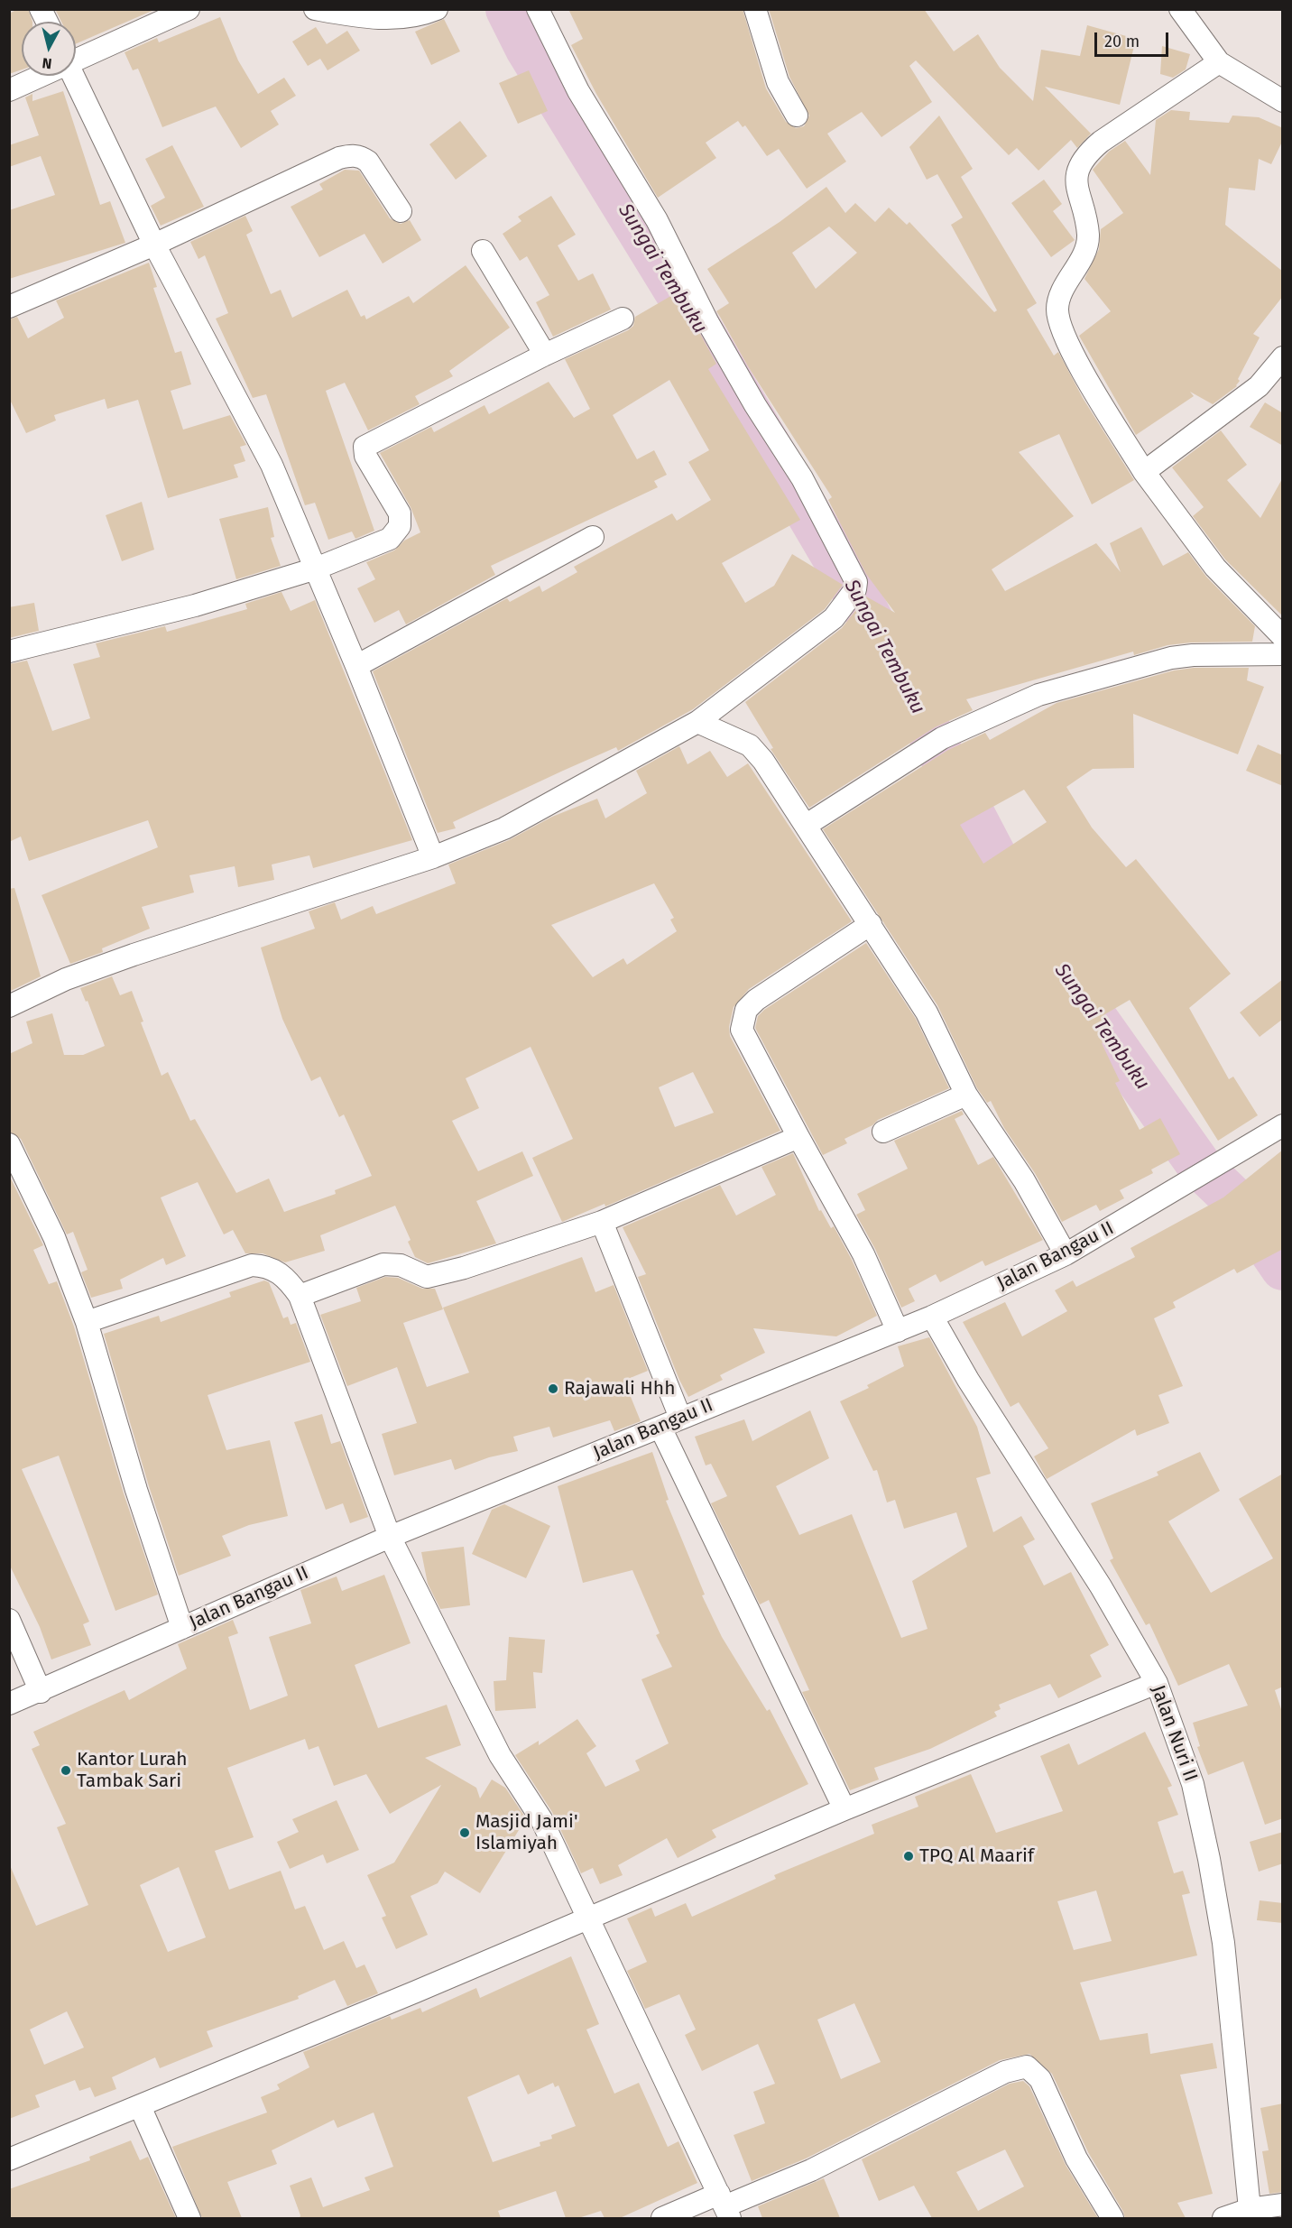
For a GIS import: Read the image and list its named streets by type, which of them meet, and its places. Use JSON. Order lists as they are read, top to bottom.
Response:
{
  "streets": {
    "street": ["Jalan Bangau II", "Jalan Nuri II"]
  },
  "crossings": [
    ["Jalan Bangau II", "Jalan Nuri II"]
  ],
  "water": ["Sungai Tembuku"],
  "places": [
    "Rajawali Hhh",
    "Kantor Lurah Tambak Sari",
    "Masjid Jami' Islamiyah",
    "TPQ Al Maarif"
  ],
  "scale_bar": "20 m",
  "north": "bottom"
}
